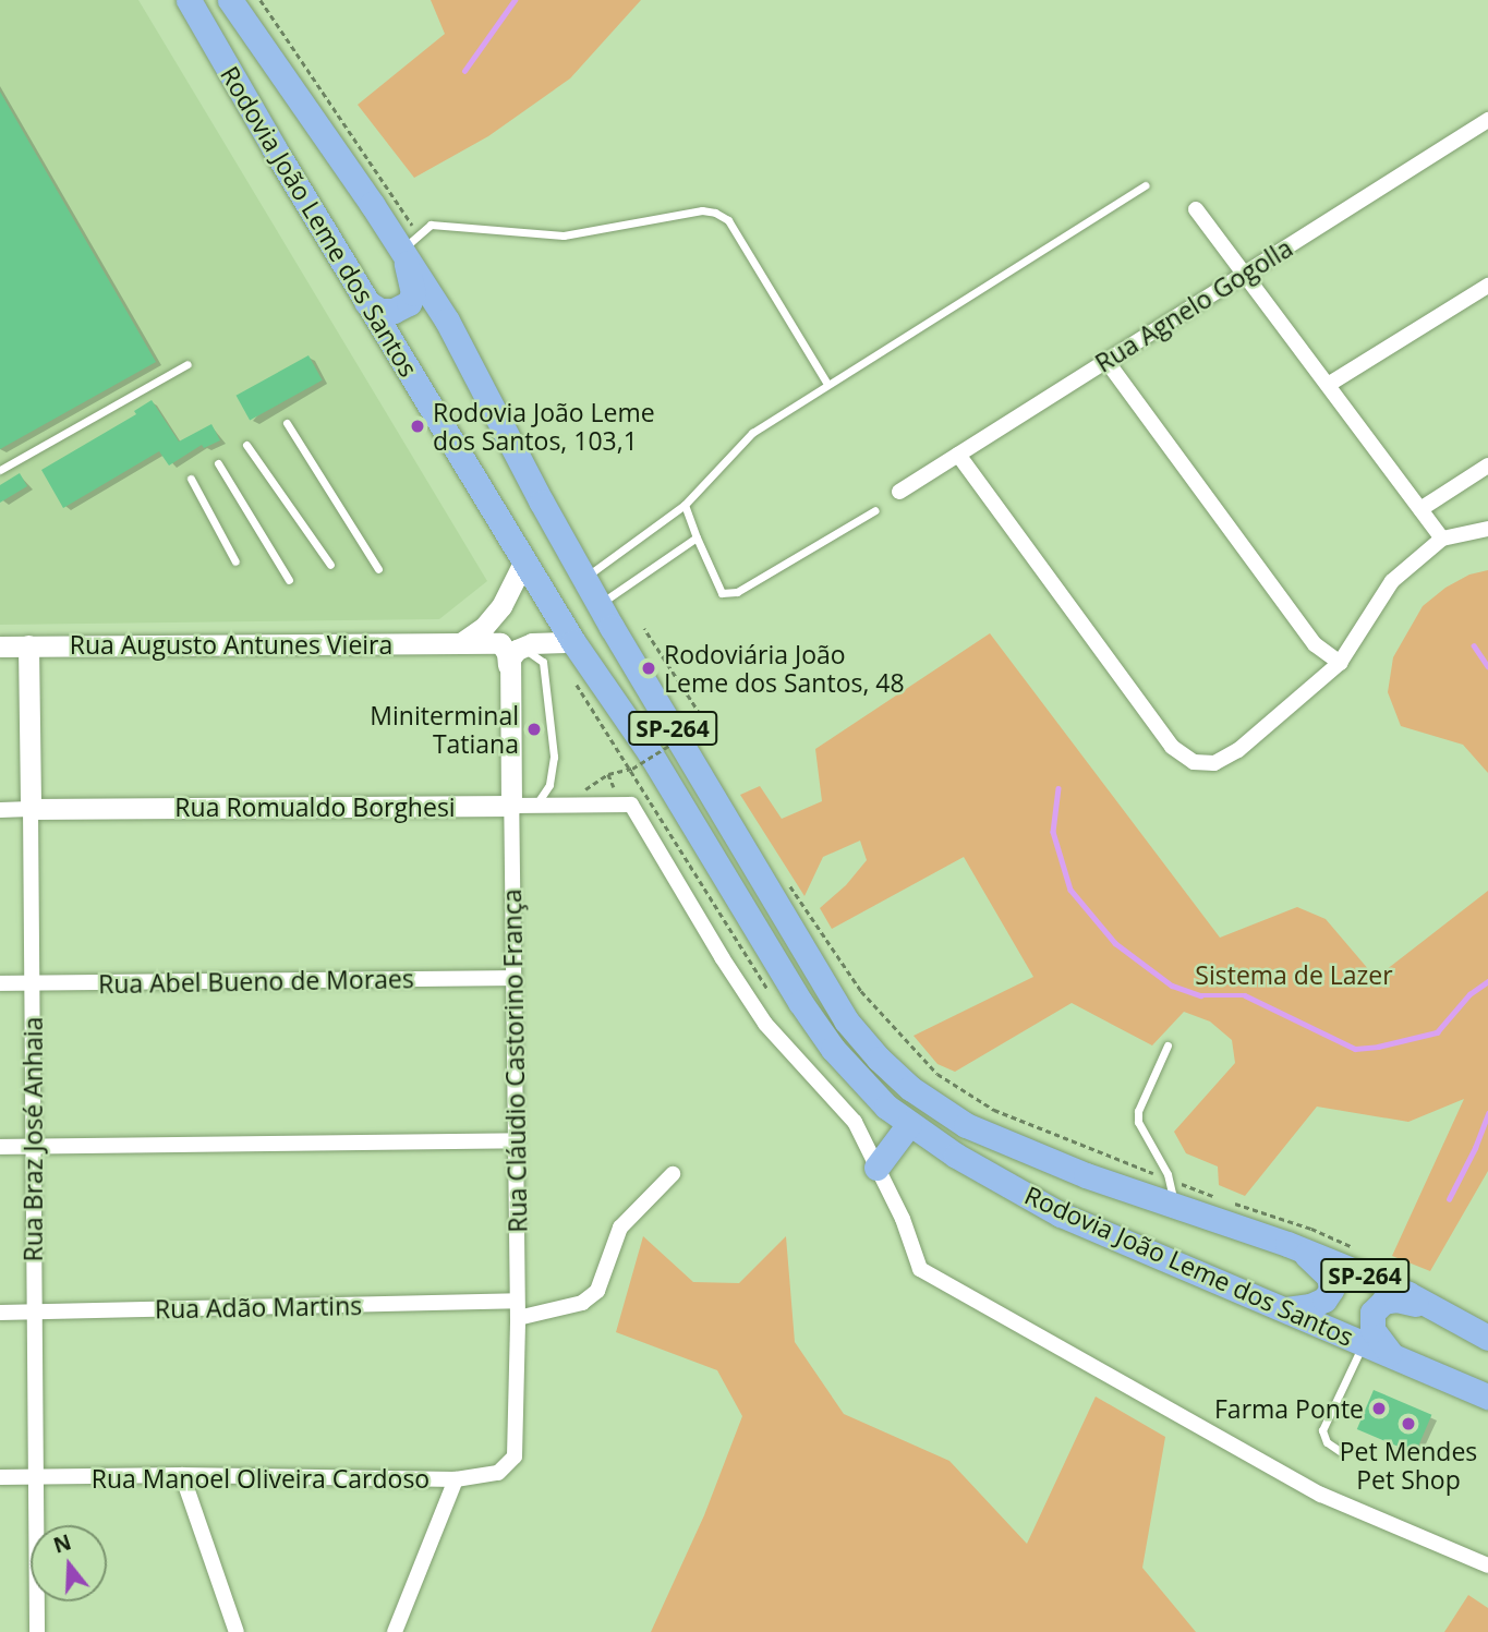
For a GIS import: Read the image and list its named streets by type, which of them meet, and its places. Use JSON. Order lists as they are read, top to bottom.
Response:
{
  "streets": {
    "main road": ["Rodovia João Leme dos Santos", "SP-264"],
    "street": [
      "Rua Agnelo Gogolla",
      "Rua Augusto Antunes Vieira",
      "Rua Romualdo Borghesi",
      "Rua Abel Bueno de Moraes",
      "Rua Cláudio Castorino França",
      "Rua Braz José Anhaia",
      "Rua Adão Martins",
      "Rua Manoel Oliveira Cardoso"
    ]
  },
  "crossings": [
    ["Rodovia João Leme dos Santos", "Rua Augusto Antunes Vieira"],
    ["Rua Augusto Antunes Vieira", "Rua Cláudio Castorino França"],
    ["Rua Augusto Antunes Vieira", "Rua Braz José Anhaia"],
    ["Rua Romualdo Borghesi", "Rua Cláudio Castorino França"],
    ["Rua Romualdo Borghesi", "Rua Braz José Anhaia"],
    ["Rua Abel Bueno de Moraes", "Rua Cláudio Castorino França"],
    ["Rua Abel Bueno de Moraes", "Rua Braz José Anhaia"],
    ["Rua Cláudio Castorino França", "Rua Adão Martins"],
    ["Rua Cláudio Castorino França", "Rua Manoel Oliveira Cardoso"],
    ["Rua Braz José Anhaia", "Rua Adão Martins"],
    ["Rua Braz José Anhaia", "Rua Manoel Oliveira Cardoso"]
  ],
  "parks": ["Sistema de Lazer"],
  "places": [
    "Rodovia João Leme dos Santos, 103,1",
    "Rodoviária João Leme dos Santos, 48",
    "Miniterminal Tatiana",
    "Farma Ponte",
    "Pet Mendes Pet Shop"
  ],
  "north": "top"
}
